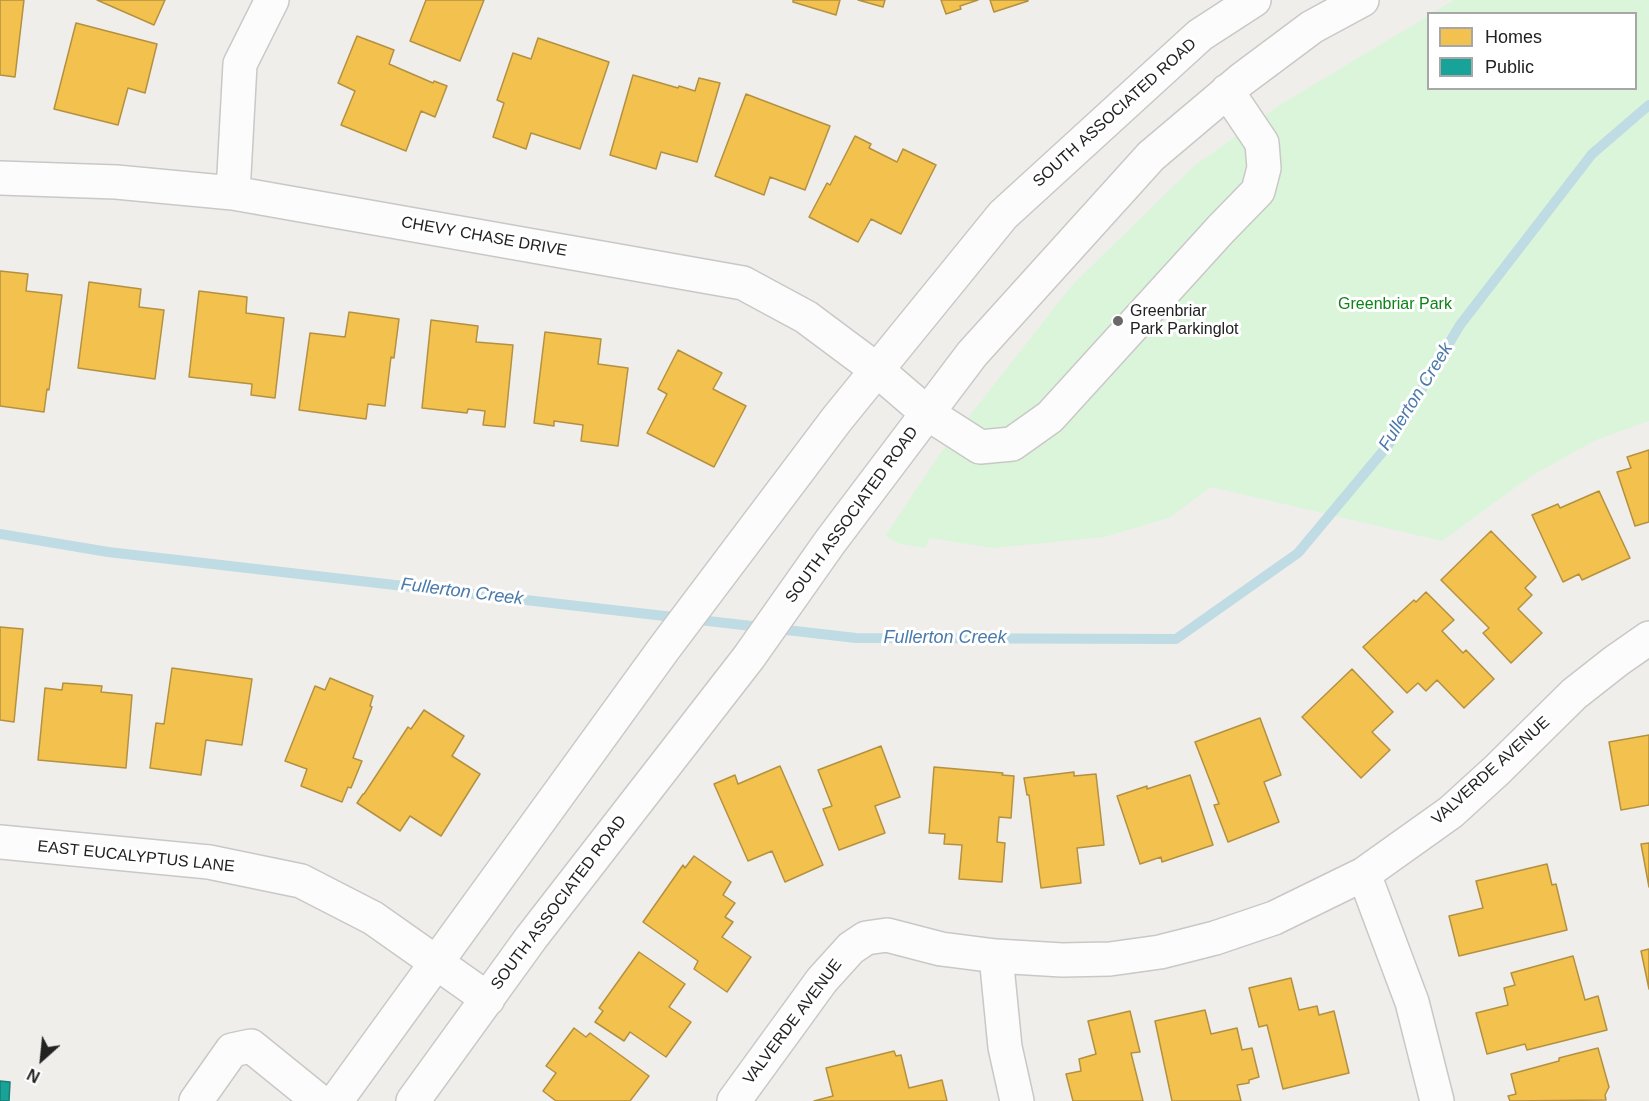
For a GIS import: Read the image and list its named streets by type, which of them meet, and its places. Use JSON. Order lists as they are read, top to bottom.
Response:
{
  "streets": {
    "street": [
      "SOUTH ASSOCIATED ROAD",
      "CHEVY CHASE DRIVE",
      "VALVERDE AVENUE",
      "EAST EUCALYPTUS LANE"
    ]
  },
  "crossings": [
    ["SOUTH ASSOCIATED ROAD", "CHEVY CHASE DRIVE"],
    ["SOUTH ASSOCIATED ROAD", "EAST EUCALYPTUS LANE"]
  ],
  "water": ["Fullerton Creek"],
  "parks": ["Greenbriar Park"],
  "places": ["Greenbriar Park Parkinglot"],
  "legend": ["Homes", "Public"],
  "north": "bottom left"
}
